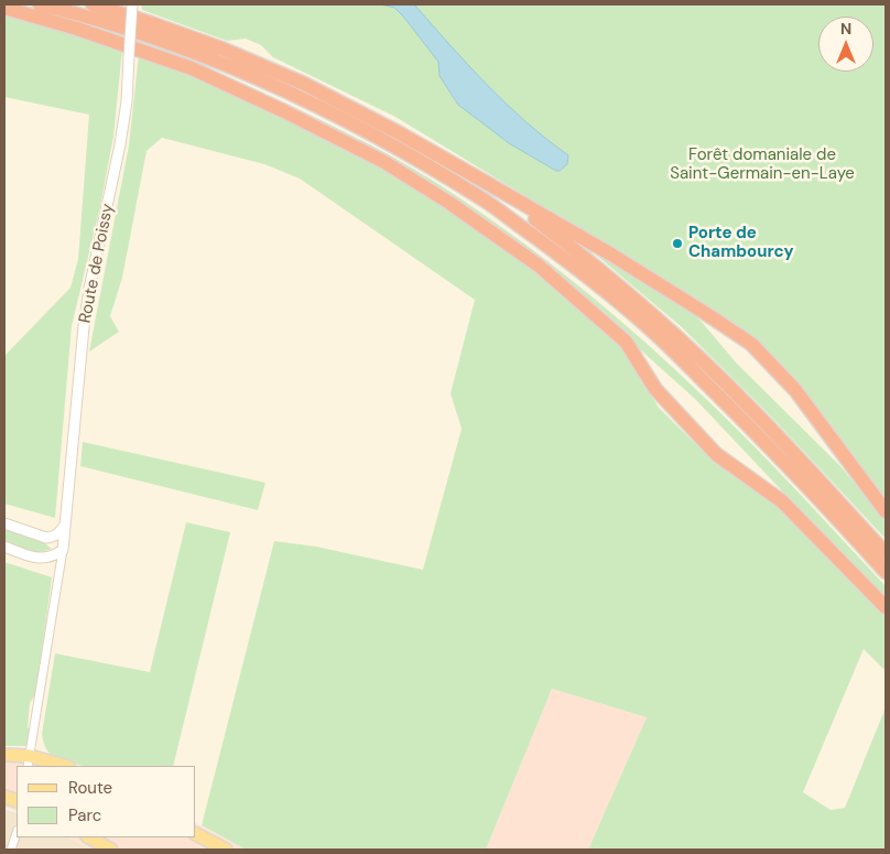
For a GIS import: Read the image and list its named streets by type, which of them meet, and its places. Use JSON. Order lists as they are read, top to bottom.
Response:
{
  "streets": {
    "street": ["Route de Poissy"]
  },
  "parks": ["Forêt domaniale de Saint-Germain-en-Laye"],
  "places": ["Porte de Chambourcy"],
  "legend": ["Route", "Parc"],
  "north": "top"
}
